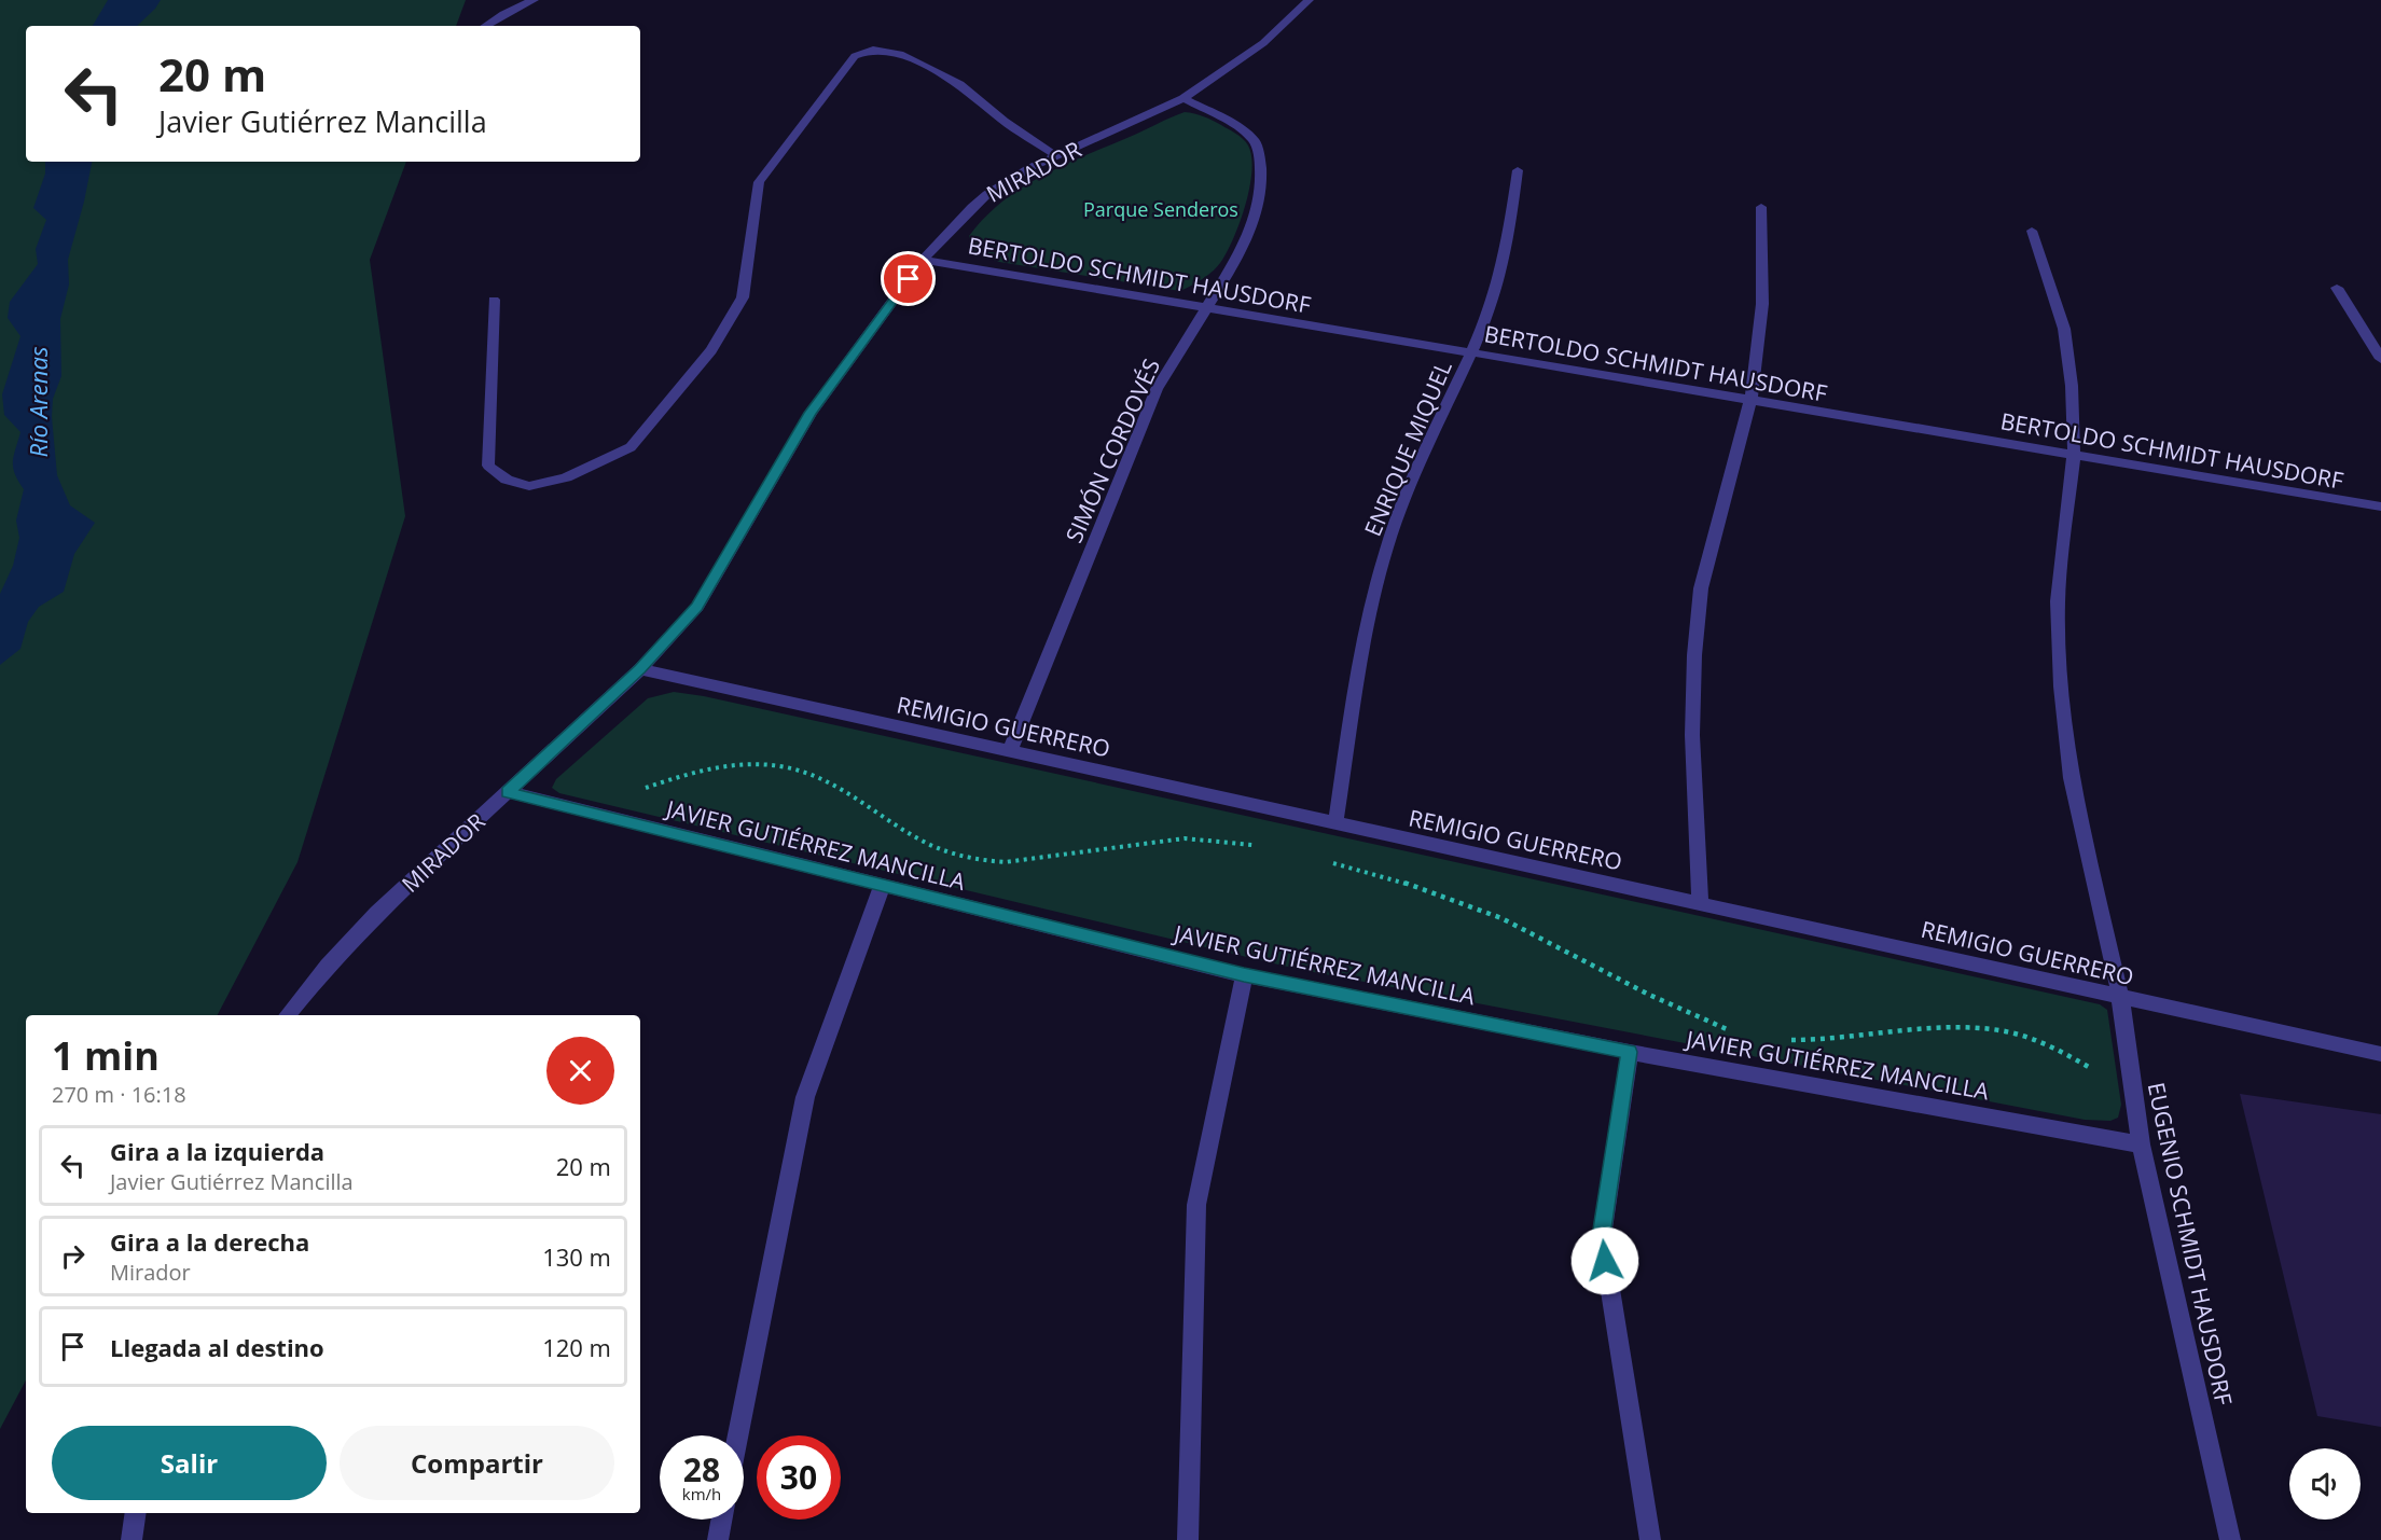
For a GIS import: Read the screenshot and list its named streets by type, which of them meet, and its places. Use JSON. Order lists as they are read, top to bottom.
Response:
{
  "streets": {
    "street": [
      "MIRADOR",
      "BERTOLDO SCHMIDT HAUSDORF",
      "ENRIQUE MIQUEL",
      "SIMÓN CORDOVÉS",
      "REMIGIO GUERRERO",
      "JAVIER GUTIÉRREZ MANCILLA",
      "EUGENIO SCHMIDT HAUSDORF"
    ]
  },
  "crossings": [
    ["MIRADOR", "BERTOLDO SCHMIDT HAUSDORF"],
    ["MIRADOR", "SIMÓN CORDOVÉS"],
    ["MIRADOR", "REMIGIO GUERRERO"],
    ["MIRADOR", "JAVIER GUTIÉRREZ MANCILLA"],
    ["BERTOLDO SCHMIDT HAUSDORF", "ENRIQUE MIQUEL"],
    ["BERTOLDO SCHMIDT HAUSDORF", "SIMÓN CORDOVÉS"],
    ["BERTOLDO SCHMIDT HAUSDORF", "EUGENIO SCHMIDT HAUSDORF"],
    ["ENRIQUE MIQUEL", "REMIGIO GUERRERO"],
    ["SIMÓN CORDOVÉS", "REMIGIO GUERRERO"],
    ["REMIGIO GUERRERO", "EUGENIO SCHMIDT HAUSDORF"],
    ["JAVIER GUTIÉRREZ MANCILLA", "EUGENIO SCHMIDT HAUSDORF"]
  ],
  "water": ["Río Arenas"],
  "parks": ["Parque Senderos"],
  "page": {
    "turn": ["20 m", "Javier Gutiérrez Mancilla"],
    "heading": ["1 min", "270 m · 16:18"],
    "list": [
      {
        "name": "Gira a la izquierda",
        "note": "Javier Gutiérrez Mancilla",
        "value": "20 m"
      },
      {
        "name": "Gira a la derecha",
        "note": "Mirador",
        "value": "130 m"
      },
      {
        "name": "Llegada al destino",
        "value": "120 m"
      }
    ],
    "buttons": ["Salir", "Compartir"],
    "speed": "28 km/h",
    "limit": "30"
  }
}
